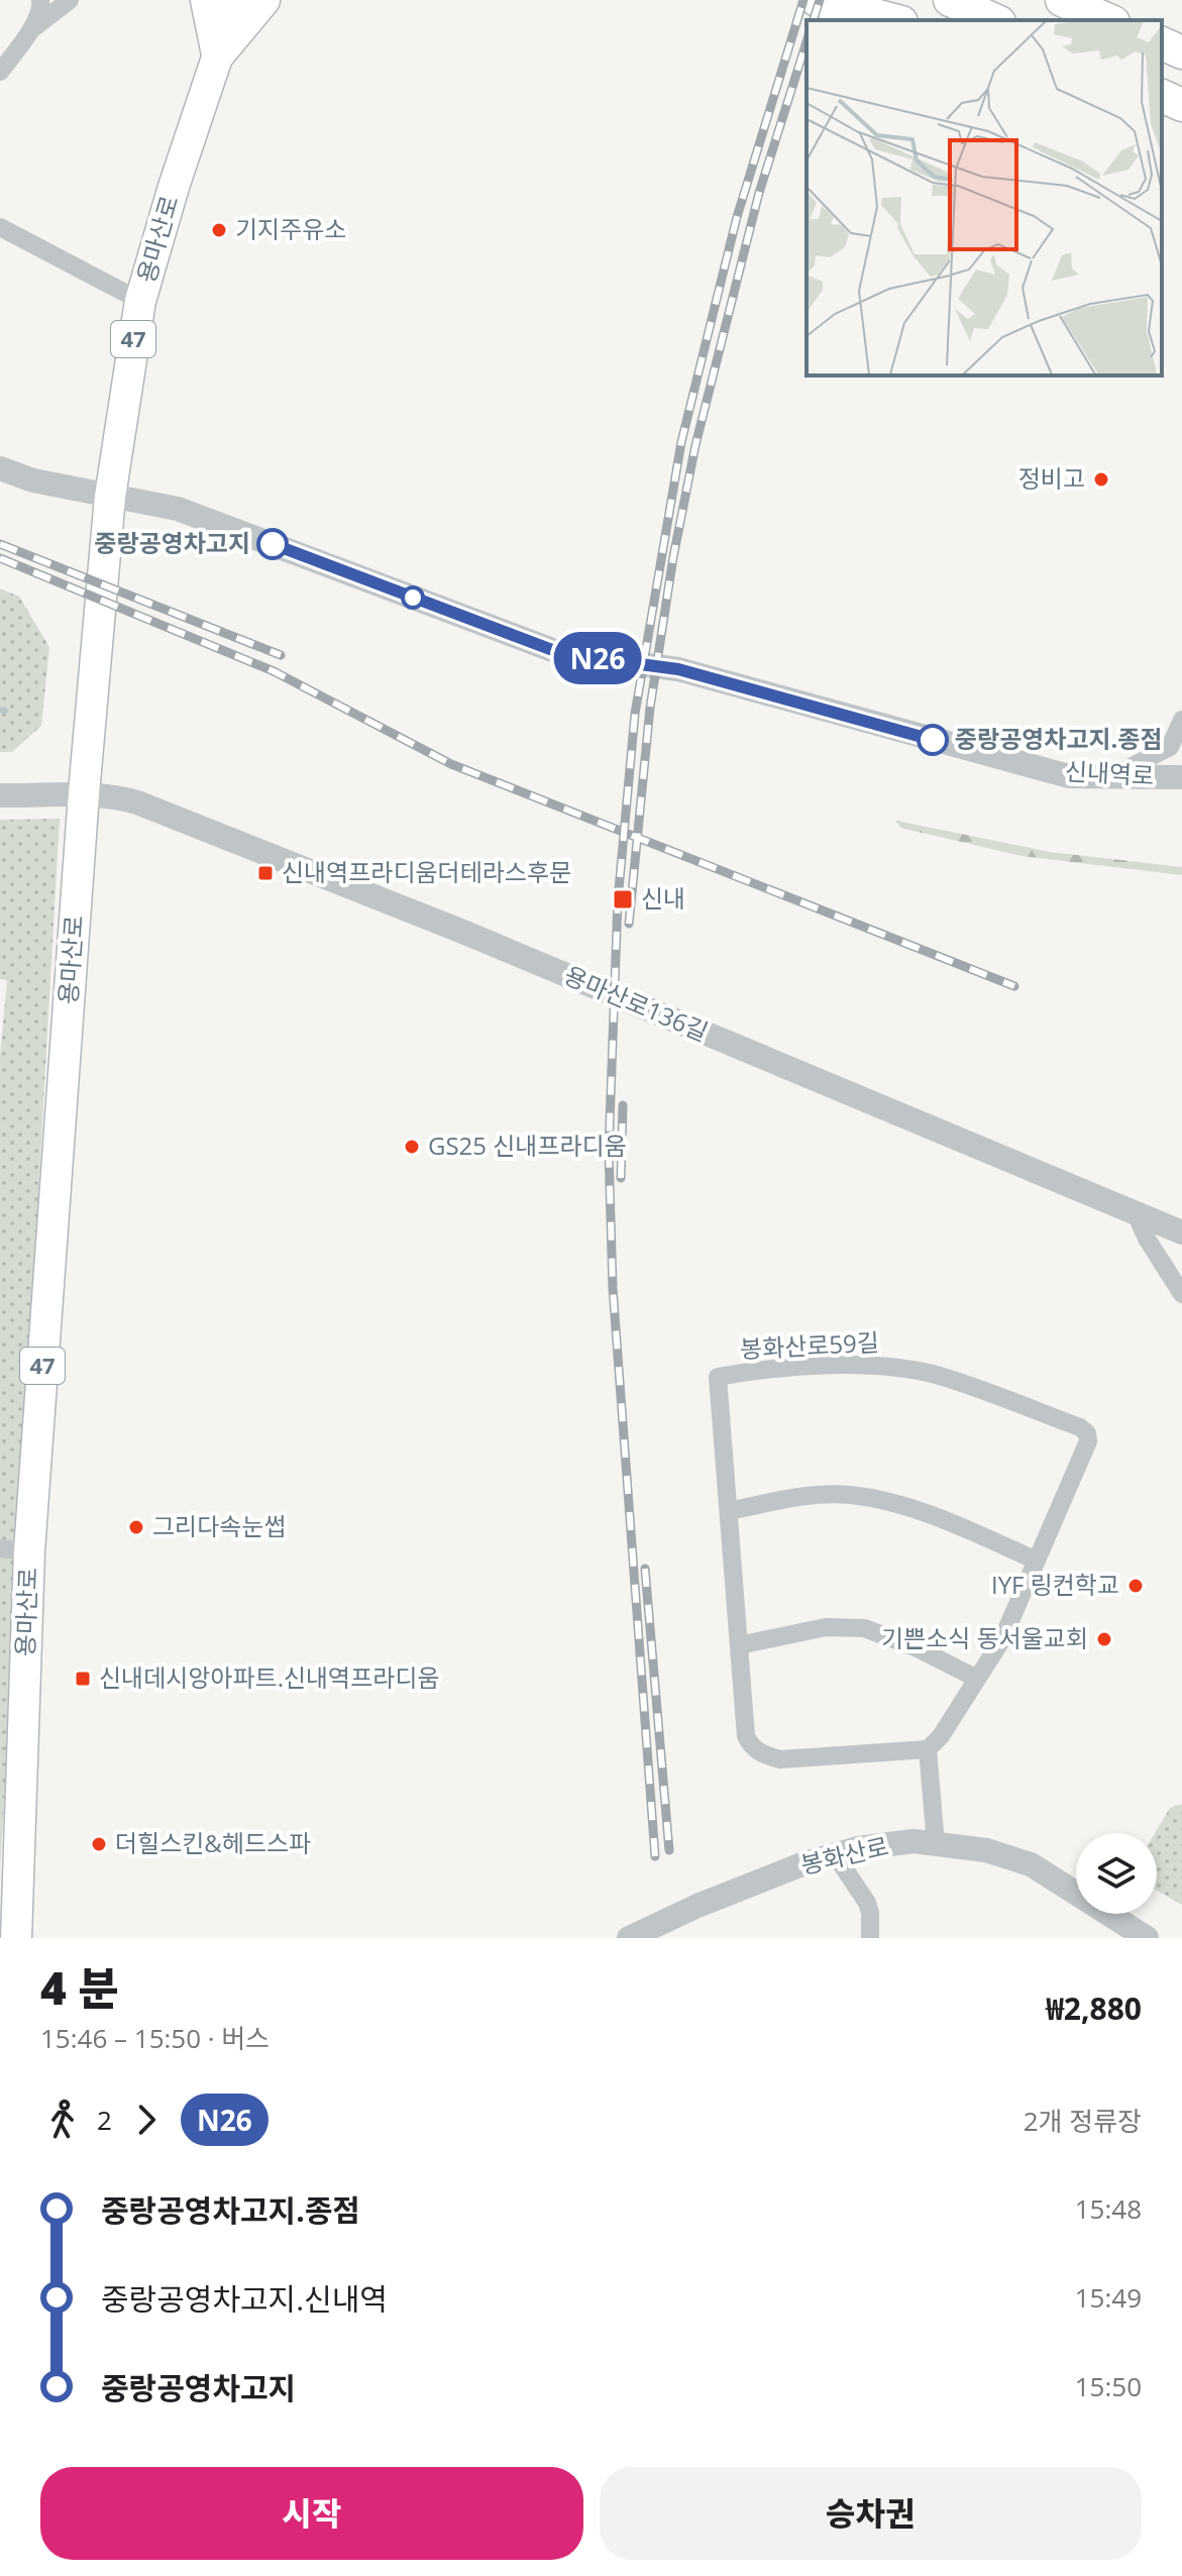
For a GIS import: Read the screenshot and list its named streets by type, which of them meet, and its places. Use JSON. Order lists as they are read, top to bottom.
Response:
{
  "streets": {
    "main road": ["용마산로", "47"],
    "street": [
      "신내역로",
      "용마산로136길",
      "봉화산로59길",
      "봉화산로"
    ]
  },
  "crossings": [
    ["용마산로", "신내역로"],
    ["용마산로", "용마산로136길"]
  ],
  "places": {
    "other": [
      "기지주유소",
      "정비고",
      "중랑공영차고지",
      "중랑공영차고지.종점",
      "GS25 신내프라디움",
      "그리다속눈썹",
      "IYF 링컨학교",
      "기쁜소식 동서울교회",
      "더힐스킨&헤드스파"
    ],
    "transit": ["신내역프라디움더테라스후문", "신내", "신내데시앙아파트.신내역프라디움"]
  },
  "lines": ["bus line N26"],
  "page": {
    "on_map": "N26",
    "heading": ["4 분", "15:46 – 15:50 · 버스", "₩2,880"],
    "legs": ["2", "N26", "2개 정류장"],
    "list": [
      {
        "name": "중랑공영차고지.종점",
        "value": "15:48"
      },
      {
        "name": "중랑공영차고지.신내역",
        "value": "15:49"
      },
      {
        "name": "중랑공영차고지",
        "value": "15:50"
      }
    ],
    "buttons": ["시작", "승차권"]
  }
}
